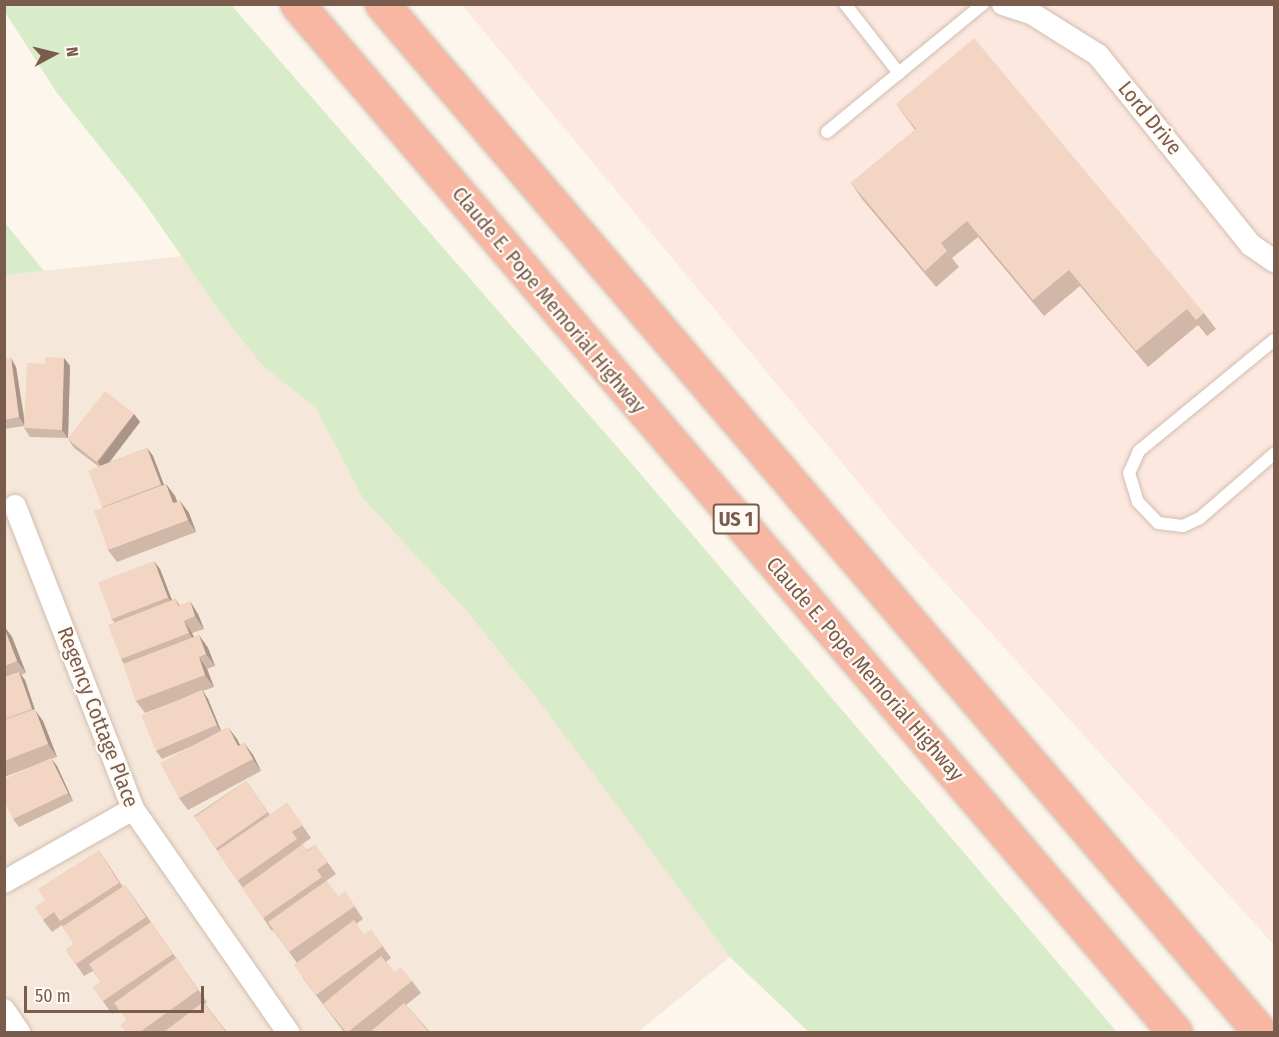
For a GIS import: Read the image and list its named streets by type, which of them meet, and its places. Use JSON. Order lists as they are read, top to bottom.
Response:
{
  "streets": {
    "highway": ["Claude E. Pope Memorial Highway", "US 1"],
    "street": ["Lord Drive", "Regency Cottage Place"]
  },
  "scale_bar": "50 m",
  "north": "right"
}
